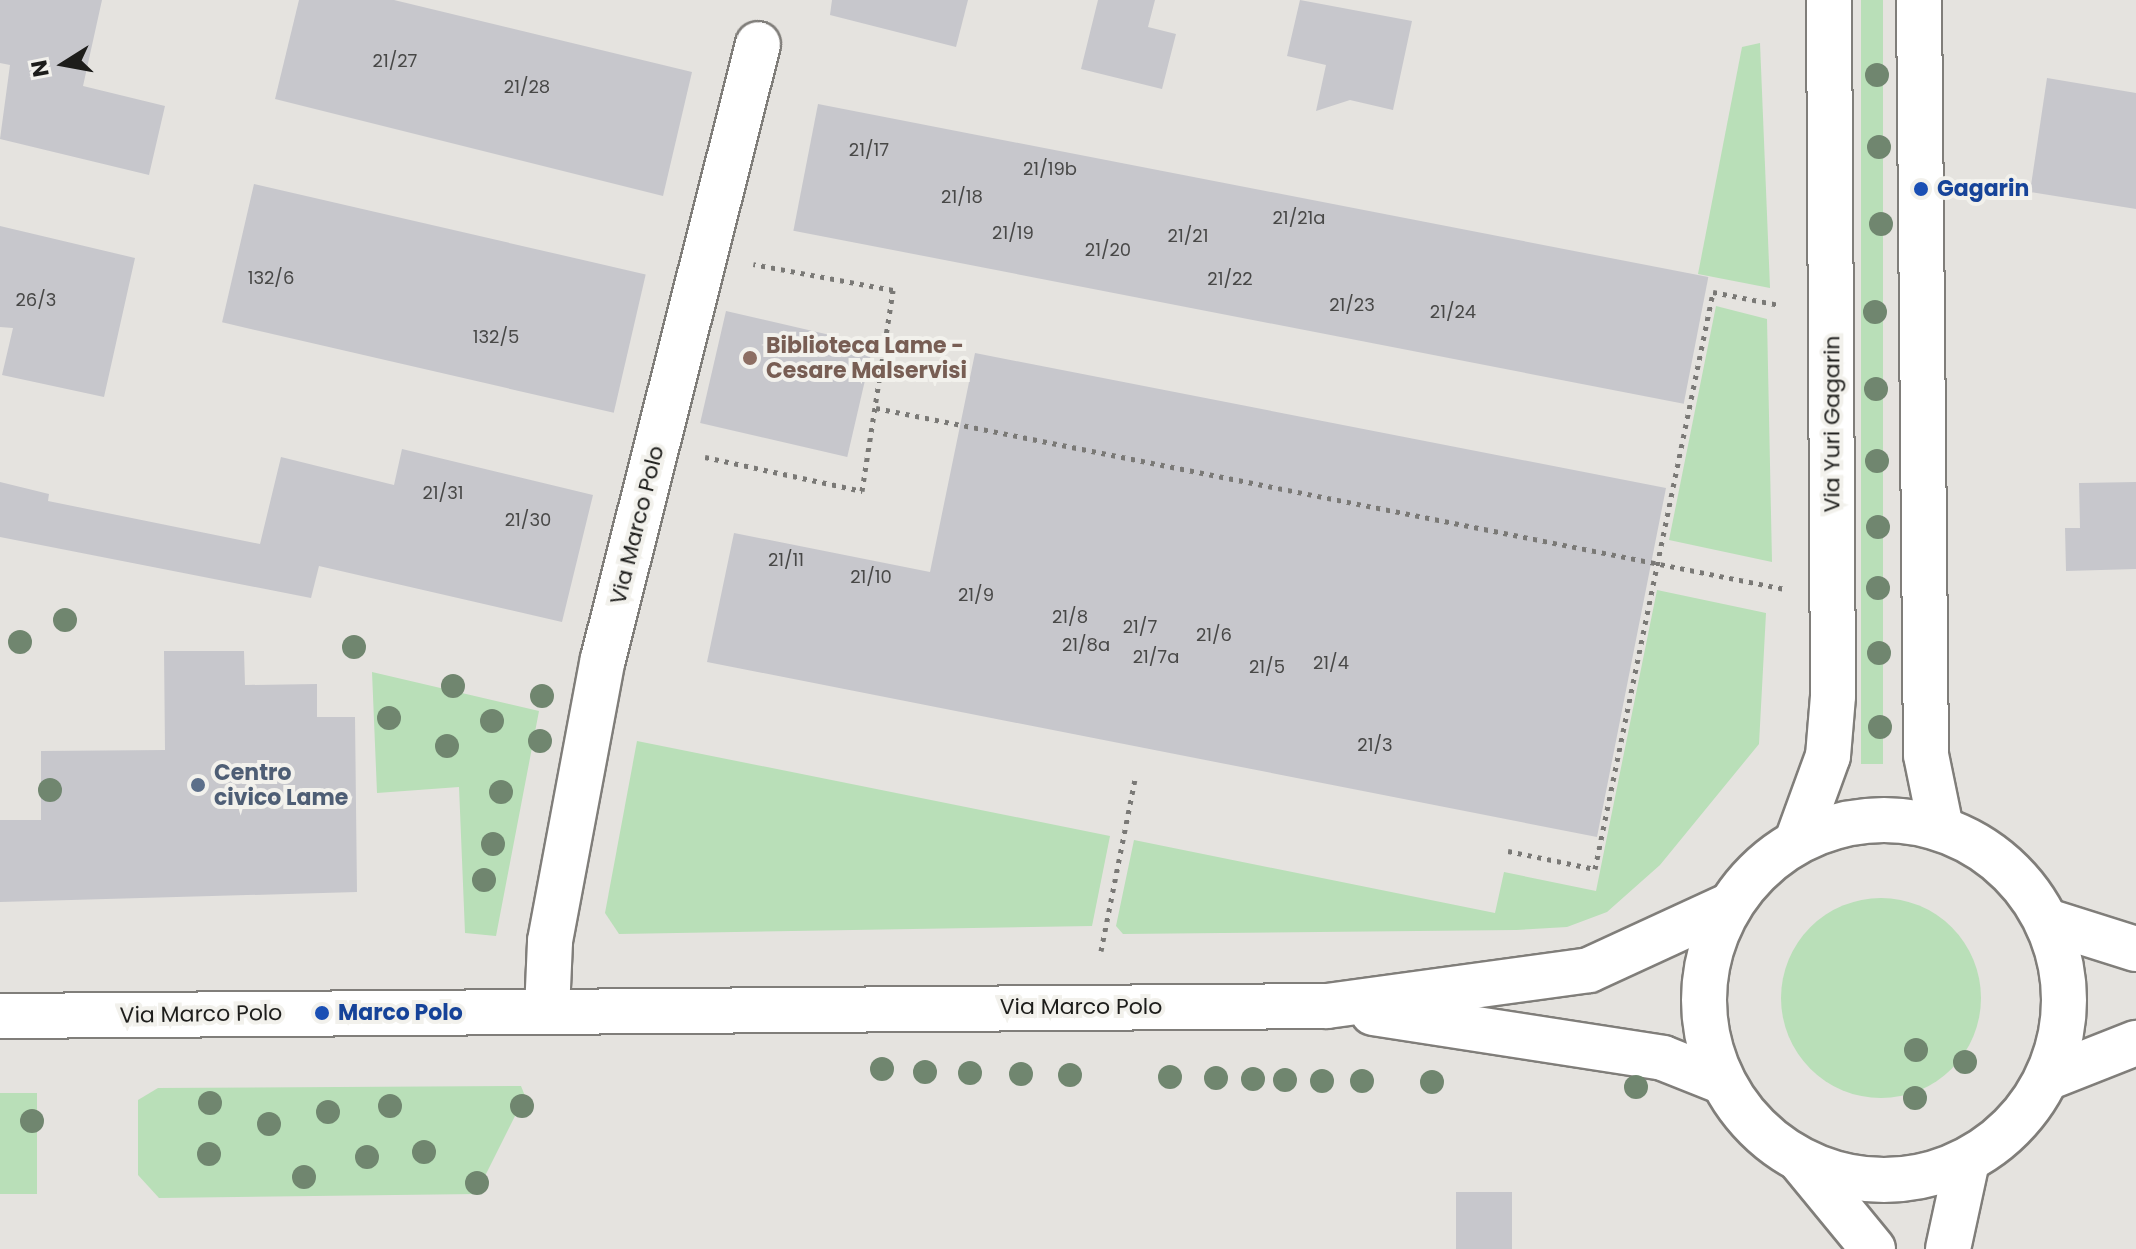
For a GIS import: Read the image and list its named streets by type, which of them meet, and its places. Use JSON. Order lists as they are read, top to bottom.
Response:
{
  "streets": {
    "main road": ["Via Yuri Gagarin", "Via Marco Polo"]
  },
  "places": [
    "Gagarin",
    "Biblioteca Lame - Cesare Malservisi",
    "Centro civico Lame",
    "Marco Polo"
  ],
  "house_numbers": [
    "21/27",
    "21/28",
    "21/17",
    "21/19b",
    "21/18",
    "21/21a",
    "21/19",
    "21/21",
    "21/20",
    "132/6",
    "21/22",
    "26/3",
    "21/23",
    "21/24",
    "132/5",
    "21/31",
    "21/30",
    "21/11",
    "21/10",
    "21/9",
    "21/8",
    "21/7",
    "21/6",
    "21/8a",
    "21/7a",
    "21/4",
    "21/5",
    "21/3"
  ],
  "north": "left"
}
